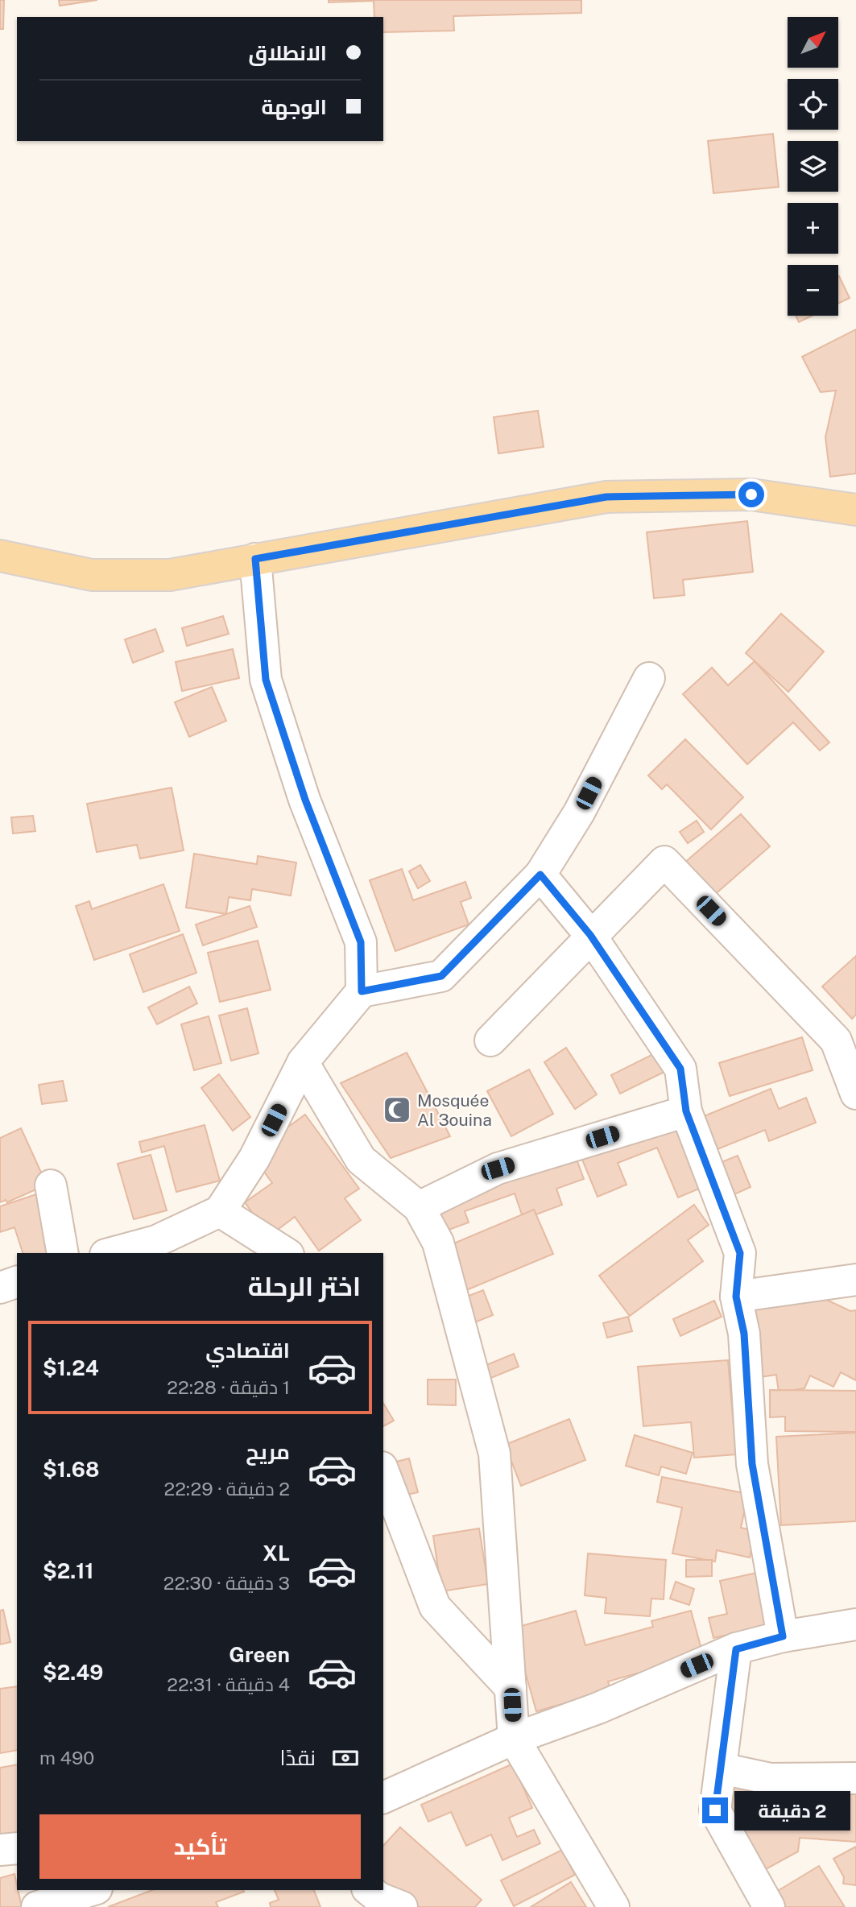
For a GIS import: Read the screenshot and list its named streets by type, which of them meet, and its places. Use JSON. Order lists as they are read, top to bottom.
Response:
{
  "places": {
    "mosque": ["Mosquée Al 3ouina"]
  },
  "north": "top right",
  "page": {
    "map_buttons": ["+", "−"],
    "banner": ["الانطلاق", "الوجهة"],
    "heading": "اختر الرحلة",
    "list": [
      {
        "name": "اقتصادي",
        "note": "1 دقيقة · 22:28",
        "value": "$1.24"
      },
      {
        "name": "مريح",
        "note": "2 دقيقة · 22:29",
        "value": "$1.68"
      },
      {
        "name": "XL",
        "note": "3 دقيقة · 22:30",
        "value": "$2.11"
      },
      {
        "name": "Green",
        "note": "4 دقيقة · 22:31",
        "value": "$2.49"
      }
    ],
    "pay": ["نقدًا", "490 m"],
    "bubble": "2 دقيقة",
    "buttons": "تأكيد"
  }
}
